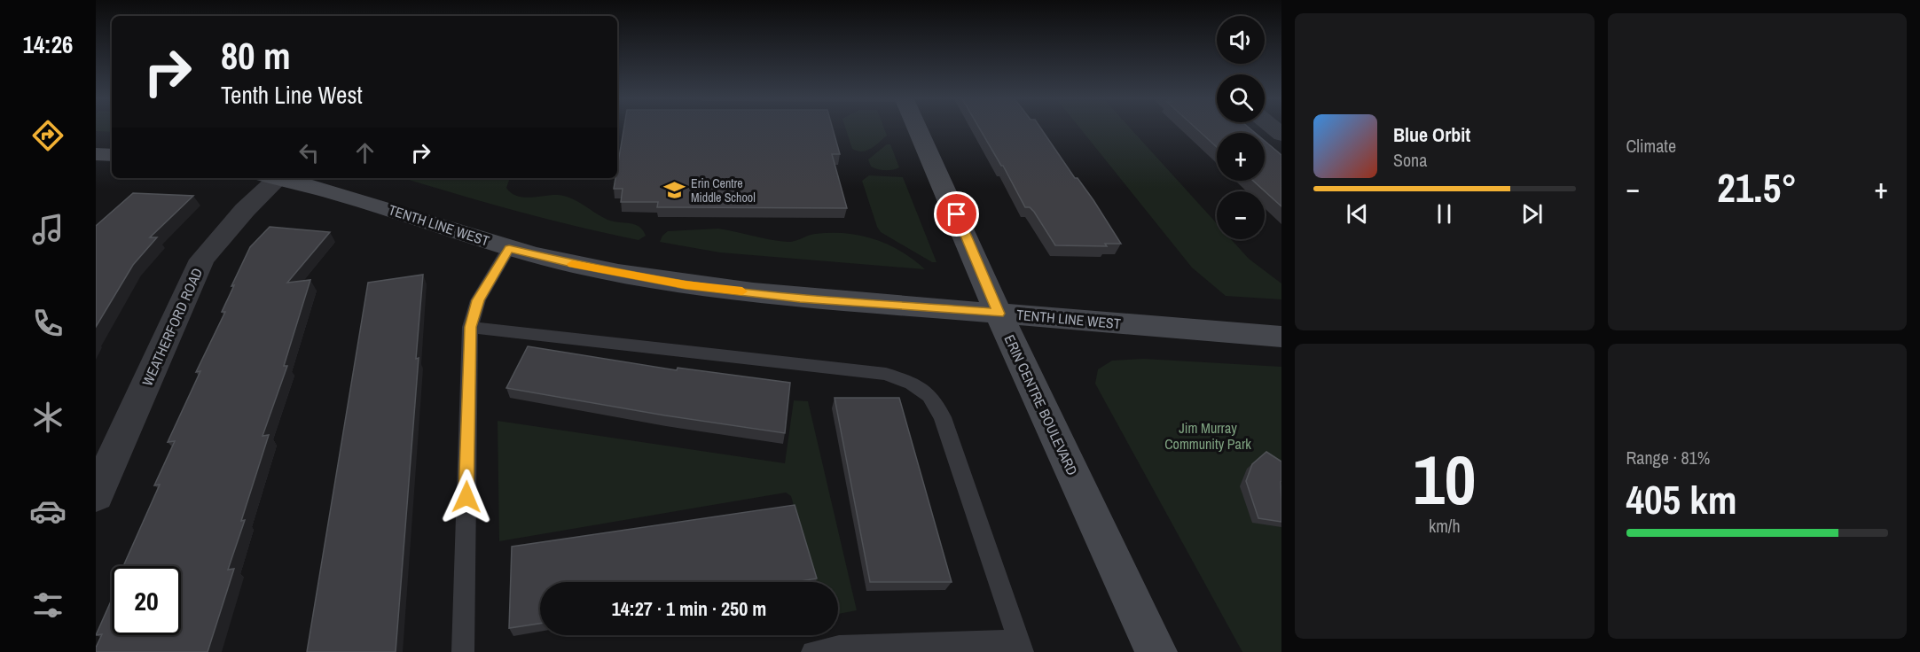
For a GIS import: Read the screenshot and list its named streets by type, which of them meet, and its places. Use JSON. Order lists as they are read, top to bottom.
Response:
{
  "streets": {
    "street": ["TENTH LINE WEST", "WEATHERFORD ROAD", "ERIN CENTRE BOULEVARD"]
  },
  "crossings": [
    ["TENTH LINE WEST", "ERIN CENTRE BOULEVARD"]
  ],
  "parks": ["Jim Murray Community Park"],
  "places": {
    "school or university": ["Erin Centre Middle School"]
  },
  "page": {
    "tabs": "14:26",
    "tile": [
      "Climate",
      ["10", "km/h"],
      ["Range · 81%", "405 km"]
    ],
    "map_buttons": ["+", "−"],
    "turn": ["80 m", "Tenth Line West"],
    "song": ["Blue Orbit", "Sona"],
    "heat": ["−", "21.5°", "+"],
    "limit": "20",
    "trip": "14:27 · 1 min · 250 m"
  }
}
